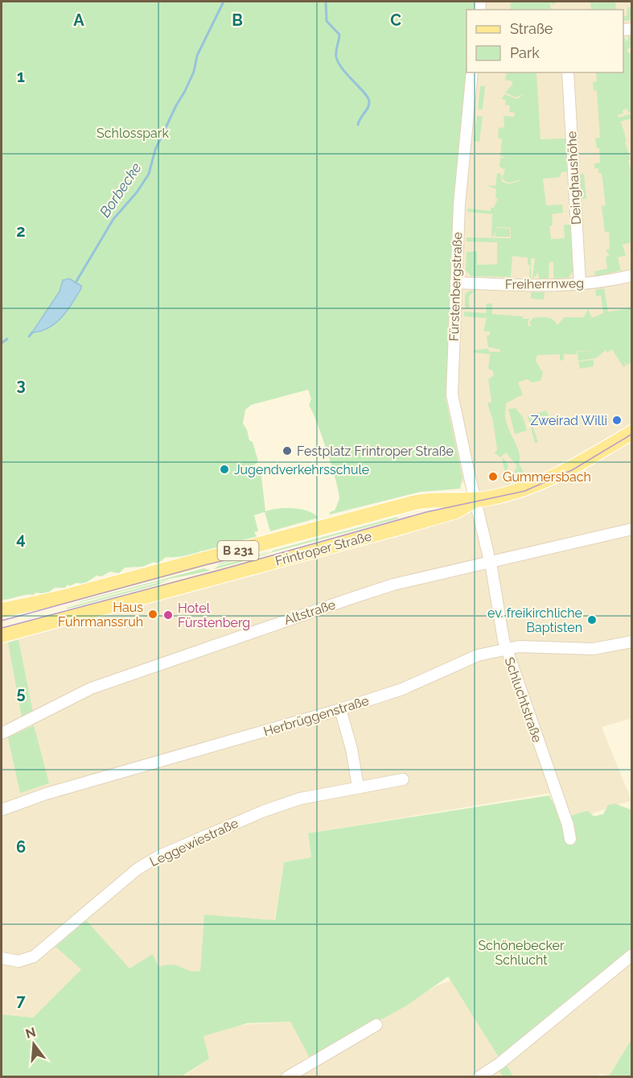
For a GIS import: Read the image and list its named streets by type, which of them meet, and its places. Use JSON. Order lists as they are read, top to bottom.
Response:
{
  "streets": {
    "main road": ["Frintroper Straße", "B 231"],
    "street": [
      "Deinghaushöhe",
      "Freiherrnweg",
      "Fürstenbergstraße",
      "Altstraße",
      "Schluchtstraße",
      "Herbrüggenstraße",
      "Leggewiestraße"
    ]
  },
  "crossings": [
    ["Deinghaushöhe", "Freiherrnweg"],
    ["Freiherrnweg", "Fürstenbergstraße"],
    ["Fürstenbergstraße", "Frintroper Straße"],
    ["Fürstenbergstraße", "Schluchtstraße"],
    ["Frintroper Straße", "Schluchtstraße"],
    ["Altstraße", "Schluchtstraße"],
    ["Schluchtstraße", "Herbrüggenstraße"]
  ],
  "water": ["Borbecke"],
  "parks": ["Schlosspark", "Schönebecker Schlucht"],
  "places": [
    "Zweirad Willi",
    "Festplatz Frintroper Straße",
    "Jugendverkehrsschule",
    "Gummersbach",
    "Haus Fuhrmanssruh",
    "Hotel Fürstenberg",
    "ev. freikirchliche Baptisten"
  ],
  "legend": ["Straße", "Park"],
  "north": "top",
  "grid": {
    "columns": ["A", "B", "C"],
    "rows": [
      "1",
      "2",
      "3",
      "4",
      "5",
      "6",
      "7"
    ]
  }
}
